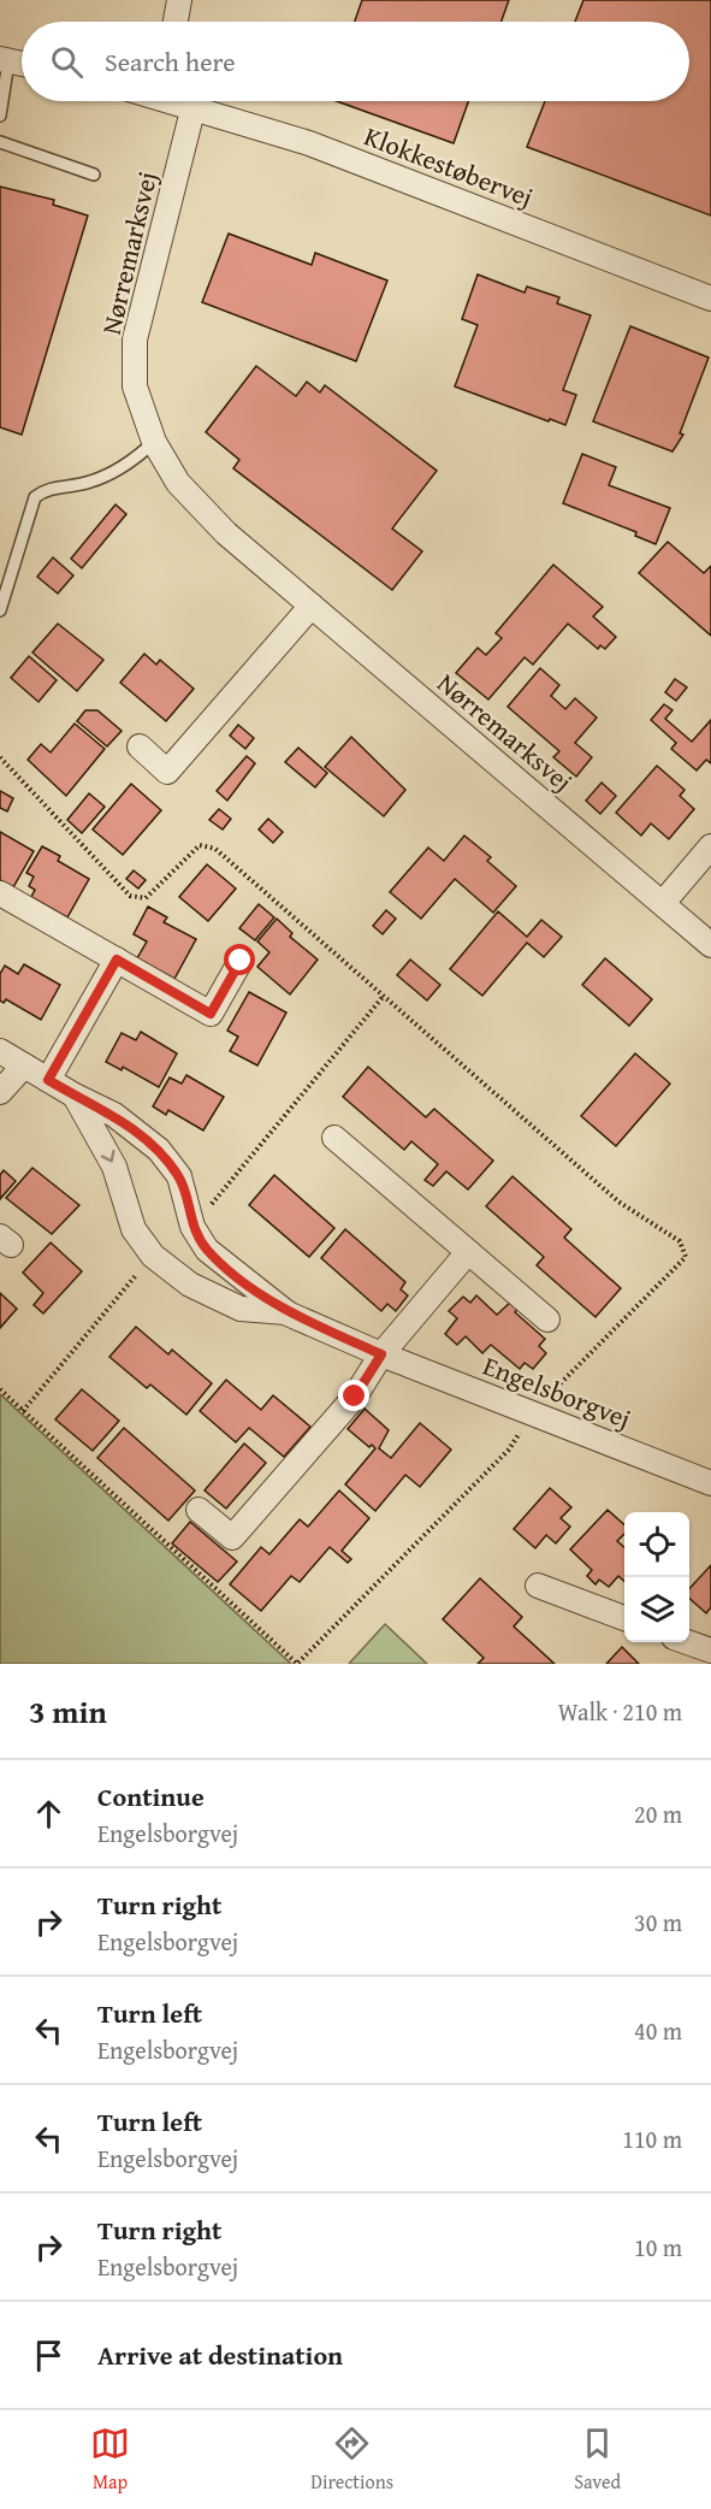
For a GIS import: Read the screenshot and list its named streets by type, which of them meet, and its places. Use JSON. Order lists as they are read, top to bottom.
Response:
{
  "streets": {
    "street": ["Klokkestøbervej", "Nørremarksvej", "Engelsborgvej"]
  },
  "crossings": [
    ["Klokkestøbervej", "Nørremarksvej"]
  ],
  "page": {
    "search": "Search here",
    "heading": ["3 min", "Walk · 210 m"],
    "list": [
      ["Continue", "Engelsborgvej", "20 m"],
      ["Turn right", "Engelsborgvej", "30 m"],
      ["Turn left", "Engelsborgvej", "40 m"],
      ["Turn left", "Engelsborgvej", "110 m"],
      ["Turn right", "Engelsborgvej", "10 m"],
      "Arrive at destination"
    ],
    "nav": ["Map", "Directions", "Saved"]
  }
}
